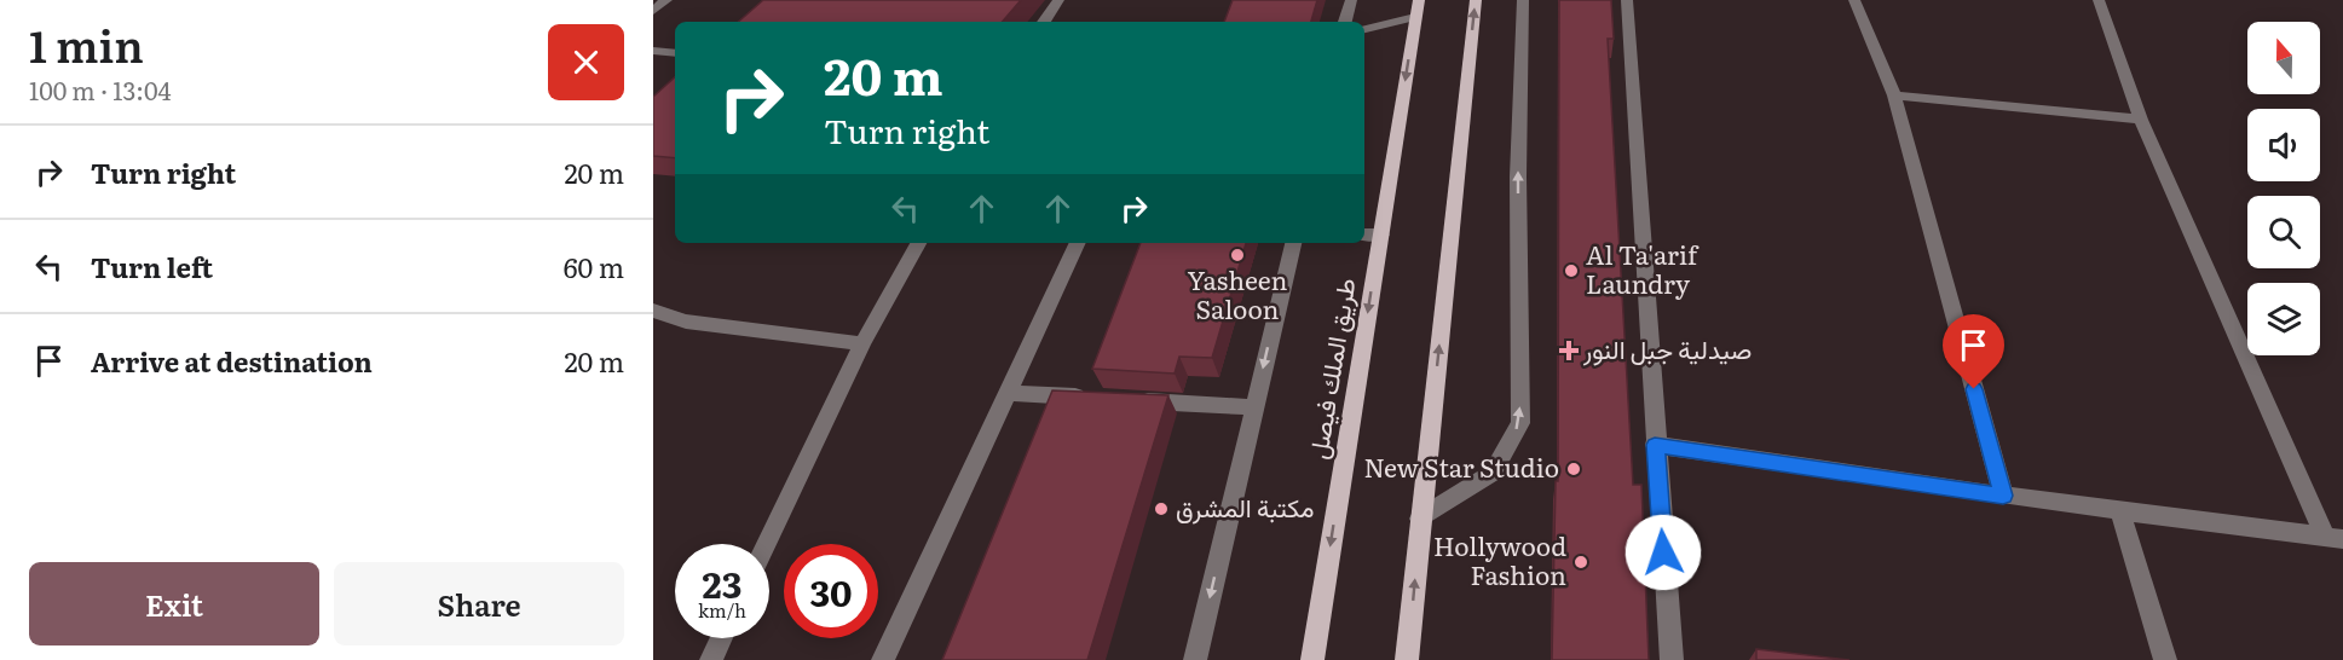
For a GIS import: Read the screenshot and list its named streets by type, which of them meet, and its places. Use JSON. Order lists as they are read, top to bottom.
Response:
{
  "streets": {
    "main road": ["طريق الملك فيصل"]
  },
  "places": {
    "other": [
      "Yasheen Saloon",
      "Al Ta'arif Laundry",
      "New Star Studio",
      "مكتبة المشرق",
      "Hollywood Fashion"
    ],
    "health": ["صيدلية جبل النور"]
  },
  "north": "top",
  "page": {
    "heading": ["1 min", "100 m · 13:04"],
    "turn": ["20 m", "Turn right"],
    "list": [
      {
        "name": "Turn right",
        "value": "20 m"
      },
      {
        "name": "Turn left",
        "value": "60 m"
      },
      {
        "name": "Arrive at destination",
        "value": "20 m"
      }
    ],
    "speed": "23 km/h",
    "limit": "30",
    "buttons": ["Exit", "Share"]
  }
}
